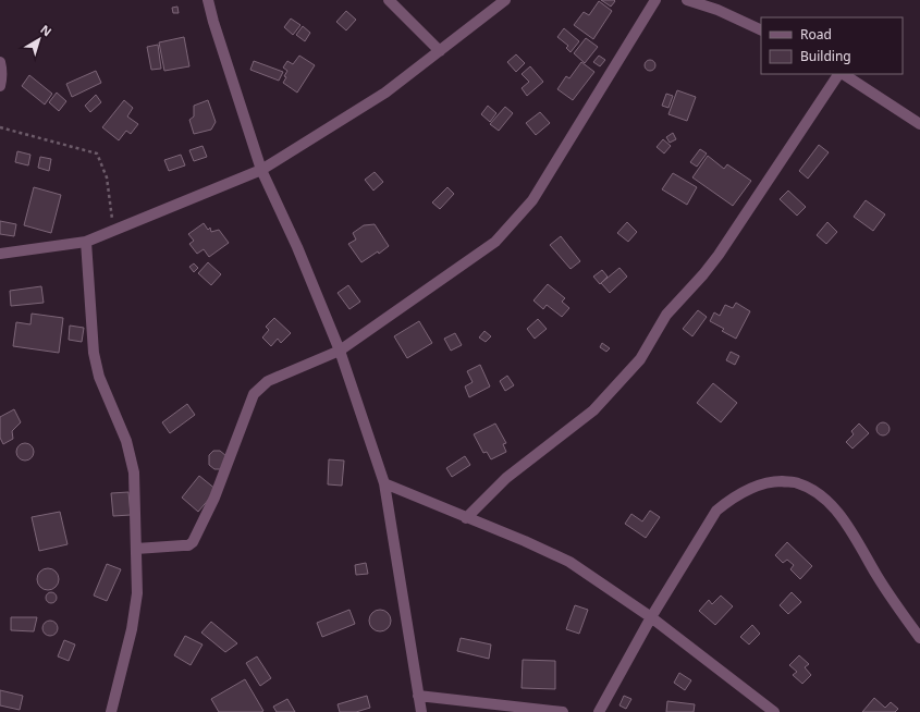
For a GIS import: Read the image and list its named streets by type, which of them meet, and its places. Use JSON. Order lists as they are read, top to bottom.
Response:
{
  "legend": ["Road", "Building"],
  "north": "top right"
}
